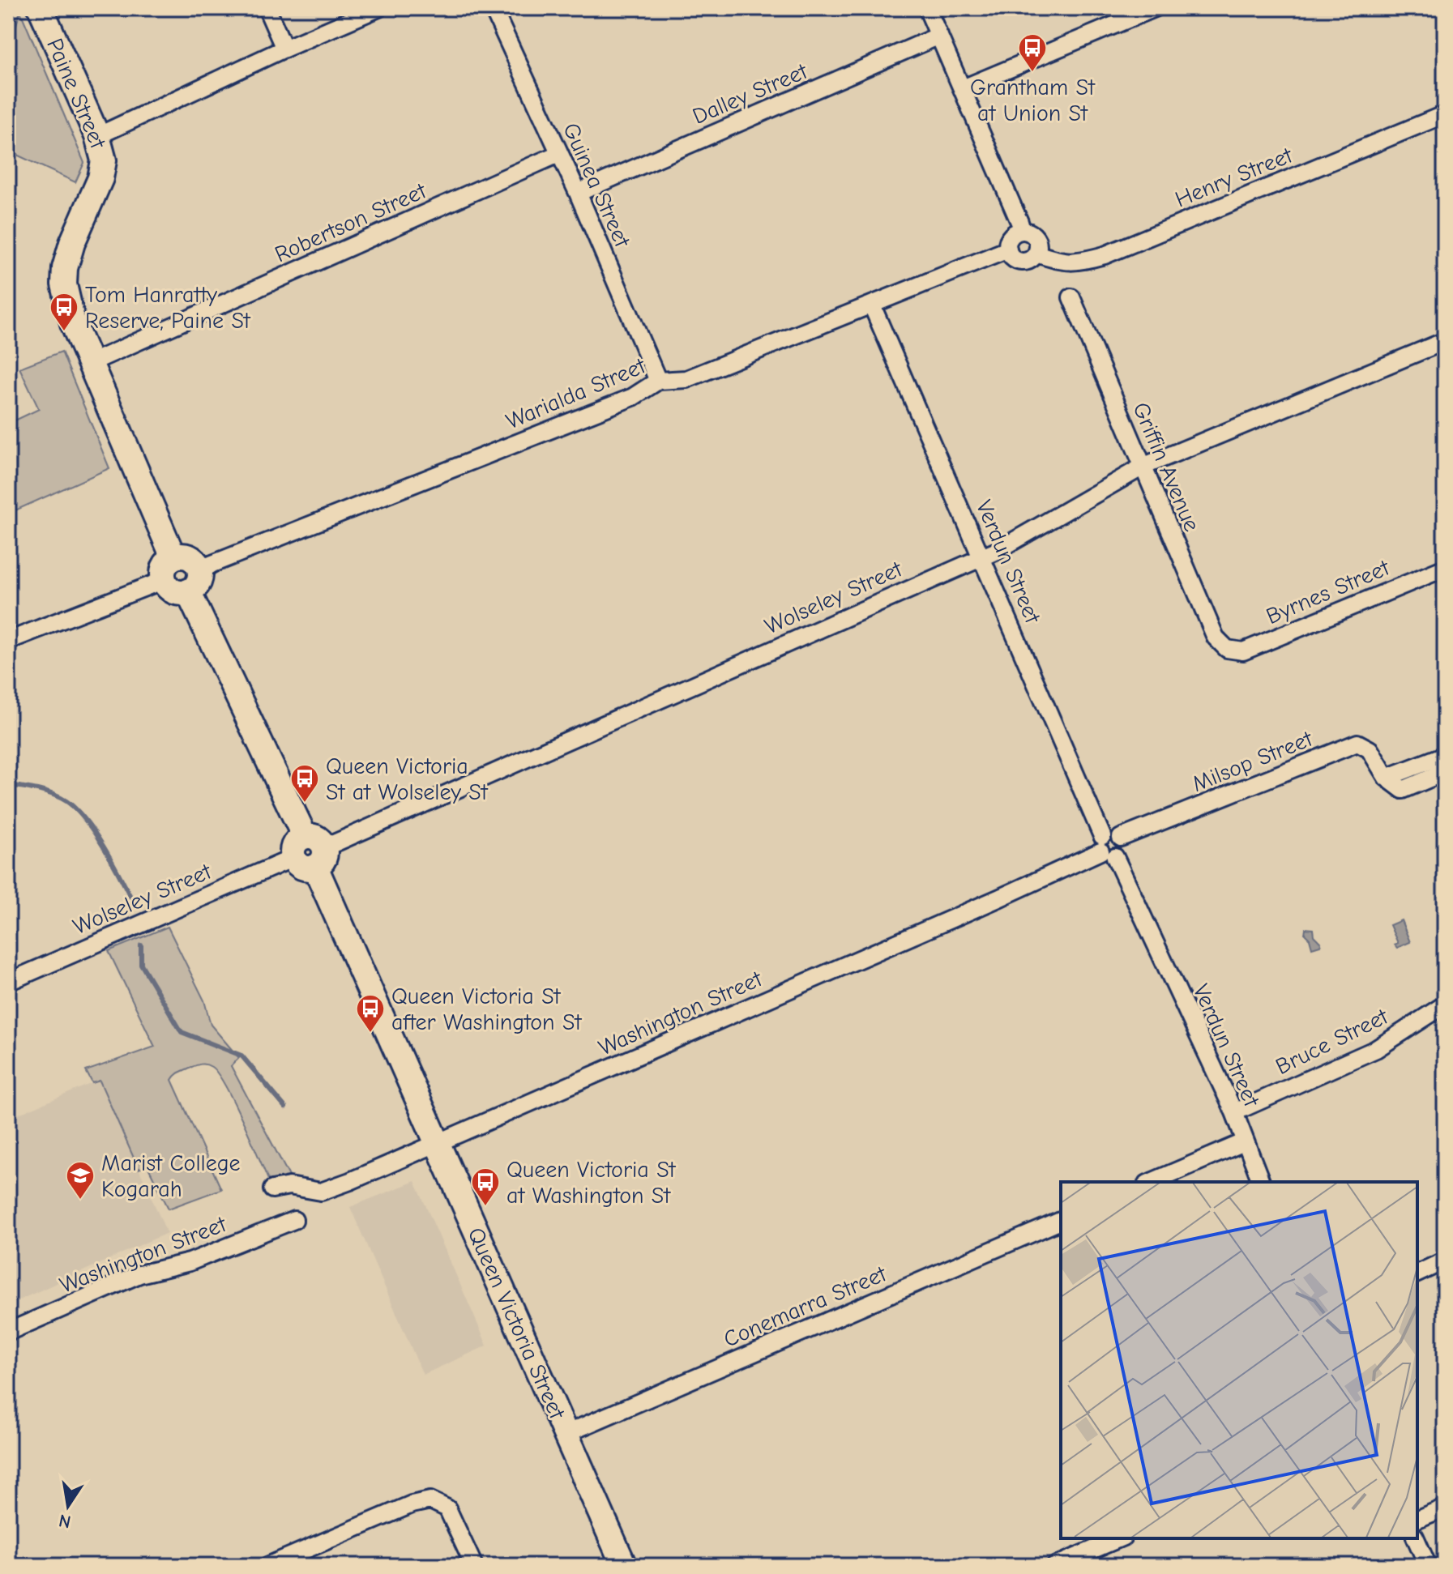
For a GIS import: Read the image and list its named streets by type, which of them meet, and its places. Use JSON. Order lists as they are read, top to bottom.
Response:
{
  "streets": {
    "main road": ["Paine Street", "Queen Victoria Street"],
    "street": [
      "Dalley Street",
      "Henry Street",
      "Guinea Street",
      "Robertson Street",
      "Warialda Street",
      "Griffin Avenue",
      "Verdun Street",
      "Byrnes Street",
      "Wolseley Street",
      "Milsop Street",
      "Washington Street",
      "Bruce Street",
      "Conemarra Street"
    ]
  },
  "crossings": [
    ["Paine Street", "Robertson Street"],
    ["Dalley Street", "Guinea Street"],
    ["Henry Street", "Warialda Street"],
    ["Guinea Street", "Robertson Street"],
    ["Guinea Street", "Warialda Street"],
    ["Warialda Street", "Verdun Street"],
    ["Warialda Street", "Queen Victoria Street"],
    ["Griffin Avenue", "Byrnes Street"],
    ["Griffin Avenue", "Wolseley Street"],
    ["Verdun Street", "Wolseley Street"],
    ["Verdun Street", "Milsop Street"],
    ["Verdun Street", "Washington Street"],
    ["Verdun Street", "Bruce Street"],
    ["Wolseley Street", "Queen Victoria Street"],
    ["Milsop Street", "Washington Street"],
    ["Washington Street", "Queen Victoria Street"],
    ["Conemarra Street", "Queen Victoria Street"]
  ],
  "places": {
    "bus stop": [
      "Grantham St at Union St",
      "Tom Hanratty Reserve, Paine St",
      "Queen Victoria St at Wolseley St",
      "Queen Victoria St after Washington St",
      "Queen Victoria St at Washington St"
    ],
    "school or university": ["Marist College Kogarah"]
  },
  "north": "bottom"
}
